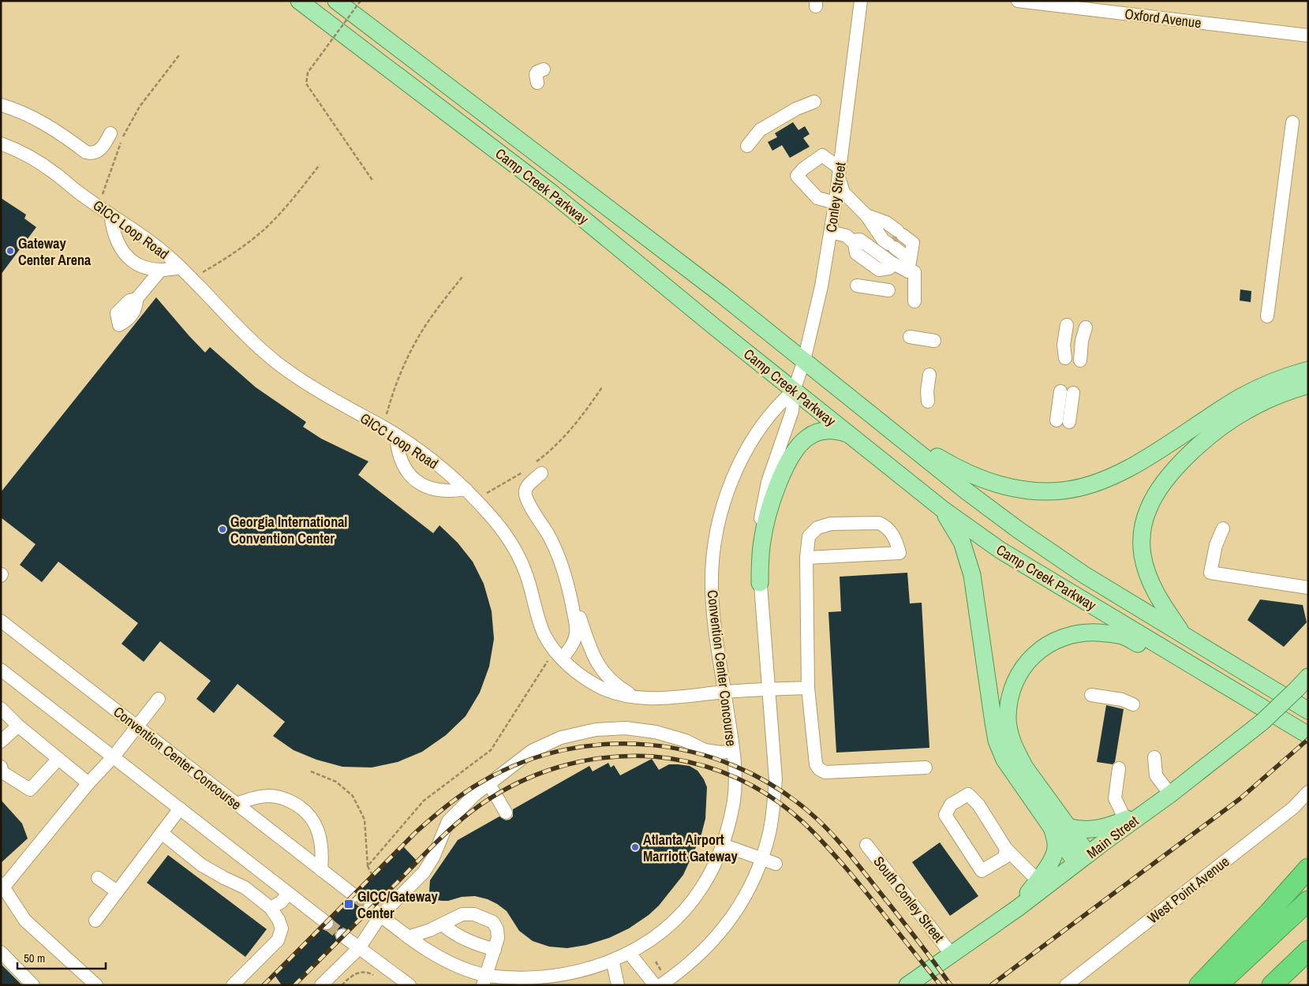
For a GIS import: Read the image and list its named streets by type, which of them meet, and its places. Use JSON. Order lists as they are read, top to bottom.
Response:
{
  "streets": {
    "main road": ["Camp Creek Parkway", "Main Street"],
    "street": [
      "Oxford Avenue",
      "Conley Street",
      "GICC Loop Road",
      "Convention Center Concourse",
      "West Point Avenue",
      "South Conley Street"
    ]
  },
  "crossings": [
    ["Camp Creek Parkway", "Conley Street"],
    ["Camp Creek Parkway", "Convention Center Concourse"],
    ["Conley Street", "Convention Center Concourse"],
    ["GICC Loop Road", "Convention Center Concourse"],
    ["Main Street", "South Conley Street"]
  ],
  "places": {
    "other": ["Gateway Center Arena", "Georgia International Convention Center", "Atlanta Airport Marriott Gateway"],
    "transit": ["GICC/Gateway Center"]
  },
  "scale_bar": "50 m"
}
